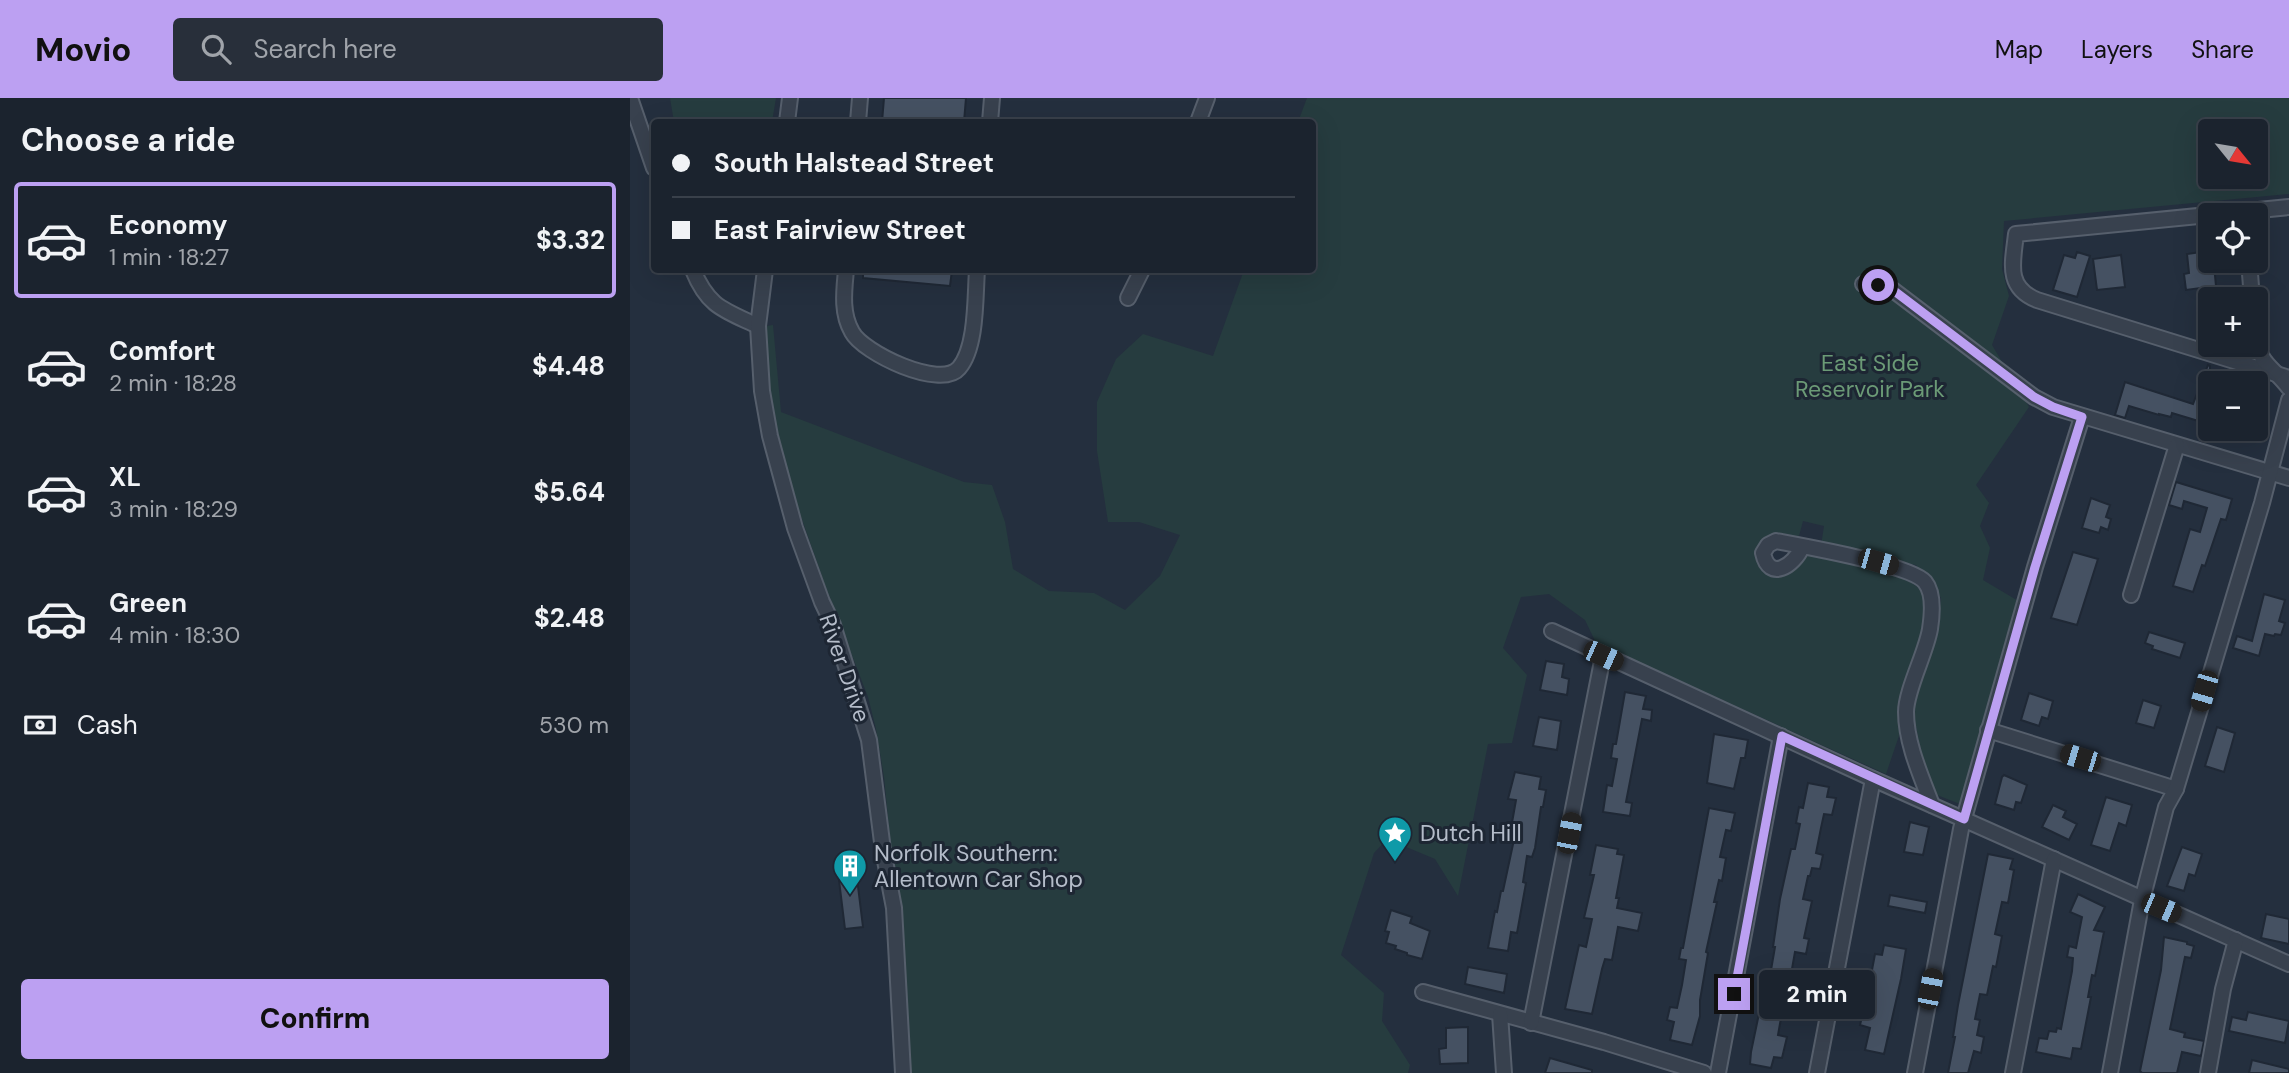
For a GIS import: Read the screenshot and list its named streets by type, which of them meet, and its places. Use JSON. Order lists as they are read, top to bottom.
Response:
{
  "streets": {
    "street": ["River Drive"]
  },
  "parks": ["East Side Reservoir Park"],
  "places": {
    "place": ["Dutch Hill"],
    "building": ["Norfolk Southern: Allentown Car Shop"]
  },
  "north": "bottom right",
  "page": {
    "header": "Movio",
    "search": "Search here",
    "nav": ["Map", "Layers", "Share"],
    "heading": "Choose a ride",
    "map_buttons": ["+", "−"],
    "banner": ["South Halstead Street", "East Fairview Street"],
    "list": [
      {
        "name": "Economy",
        "note": "1 min · 18:27",
        "value": "$3.32"
      },
      {
        "name": "Comfort",
        "note": "2 min · 18:28",
        "value": "$4.48"
      },
      {
        "name": "XL",
        "note": "3 min · 18:29",
        "value": "$5.64"
      },
      {
        "name": "Green",
        "note": "4 min · 18:30",
        "value": "$2.48"
      }
    ],
    "pay": ["Cash", "530 m"],
    "buttons": "Confirm",
    "bubble": "2 min"
  }
}
